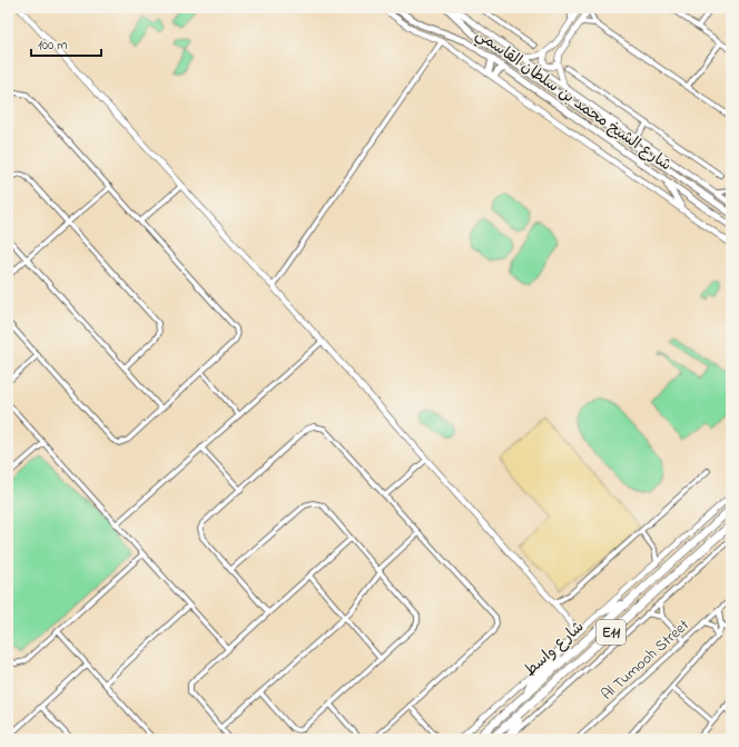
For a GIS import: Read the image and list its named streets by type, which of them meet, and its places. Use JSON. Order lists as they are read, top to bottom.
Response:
{
  "streets": {
    "highway": ["E11", "شارع واسط"],
    "main road": ["شارع الشيخ محمد بن سلطان القاسمي"],
    "street": ["Al Tumooh Street"]
  },
  "scale_bar": "100 m"
}
